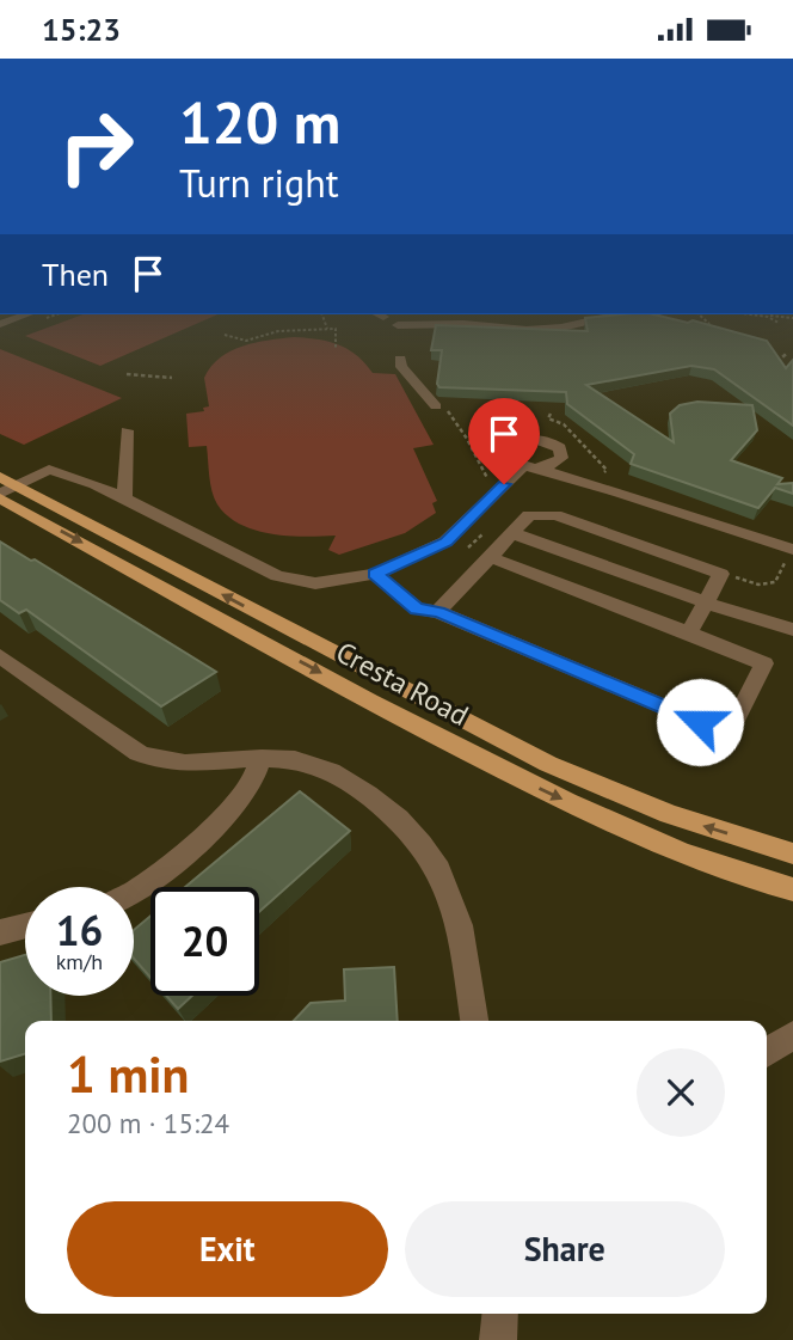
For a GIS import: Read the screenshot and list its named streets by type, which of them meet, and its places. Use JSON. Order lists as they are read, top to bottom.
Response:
{
  "streets": {
    "main road": ["Cresta Road"]
  },
  "page": {
    "status": "15:23",
    "turn": ["120 m", "Turn right"],
    "then": "Then",
    "speed": "16 km/h",
    "limit": "20",
    "heading": ["1 min", "200 m · 15:24"],
    "buttons": ["Exit", "Share"]
  }
}
